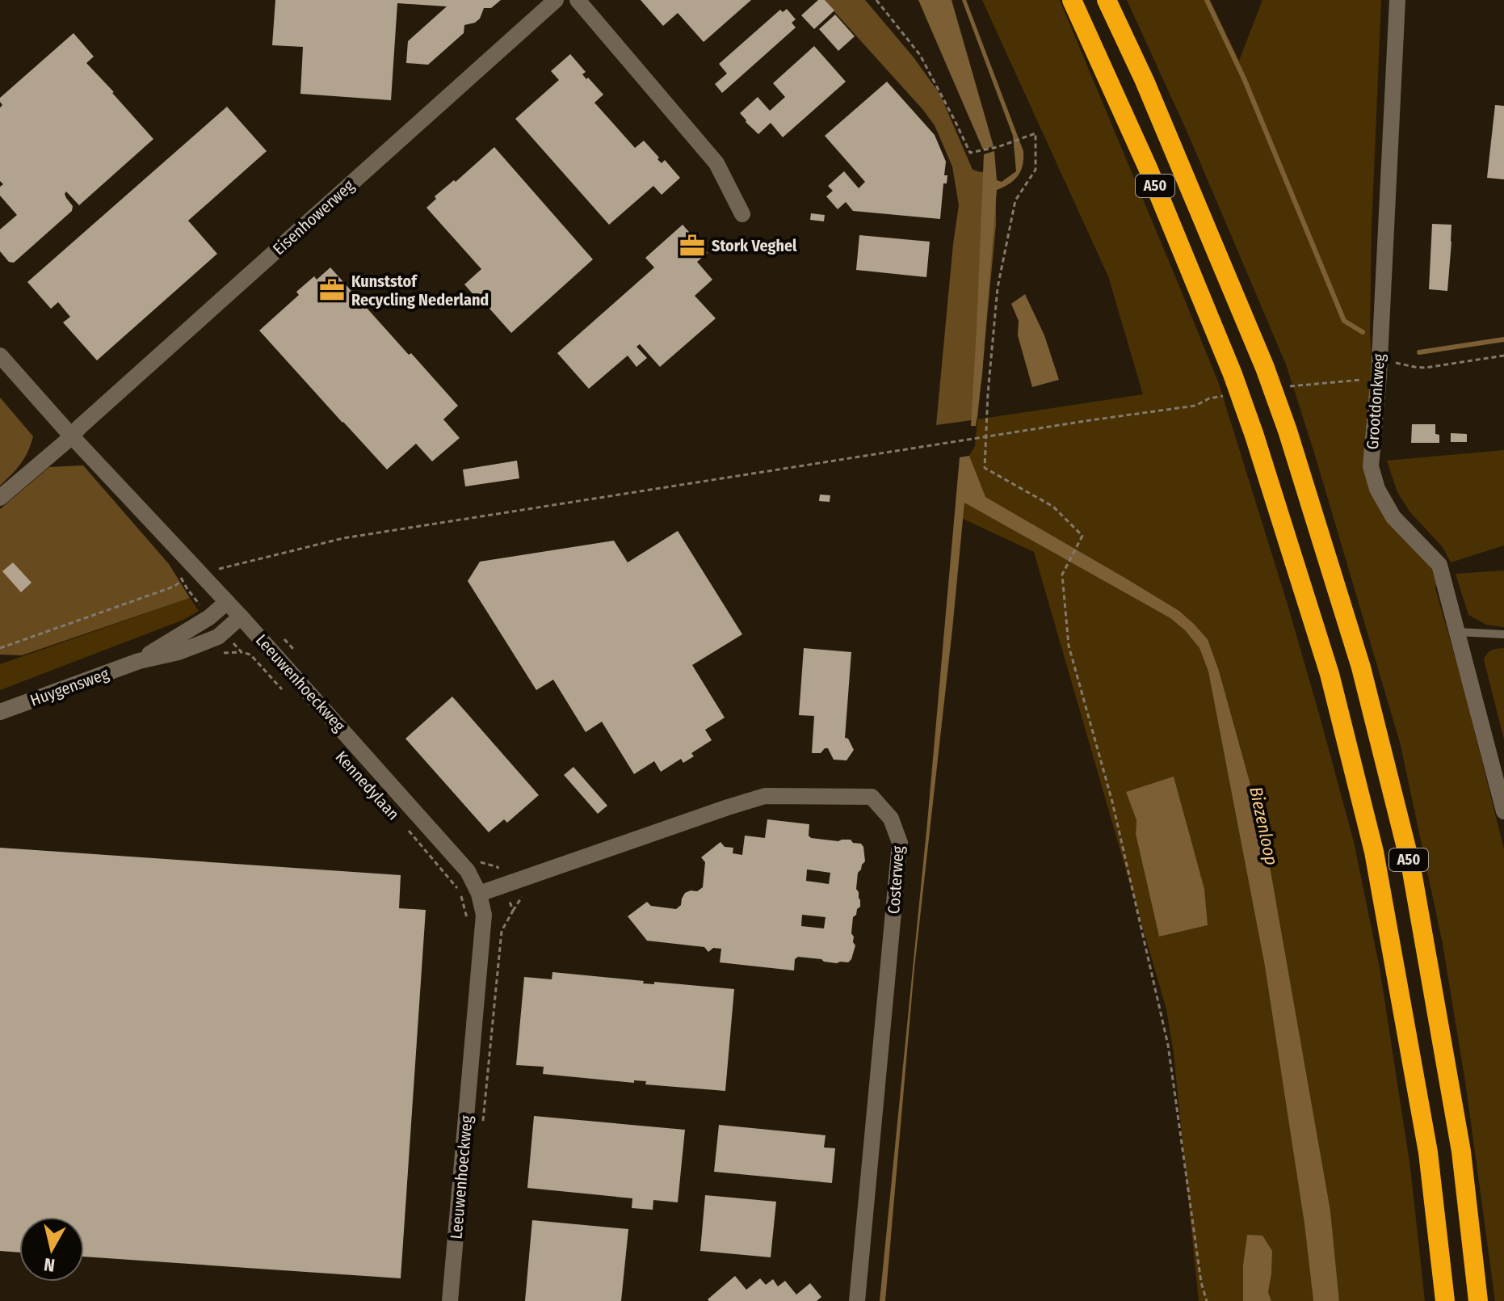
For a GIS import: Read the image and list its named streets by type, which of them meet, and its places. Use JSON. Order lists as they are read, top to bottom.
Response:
{
  "streets": {
    "highway": ["A50"],
    "street": [
      "Eisenhowerweg",
      "Grootdonkweg",
      "Leeuwenhoeckweg",
      "Huygensweg",
      "Costerweg"
    ],
    "path": ["Kennedylaan"]
  },
  "crossings": [
    ["Eisenhowerweg", "Leeuwenhoeckweg"],
    ["Leeuwenhoeckweg", "Huygensweg"],
    ["Leeuwenhoeckweg", "Costerweg"]
  ],
  "water": ["Biezenloop"],
  "places": {
    "office": ["Stork Veghel", "Kunststof Recycling Nederland"]
  },
  "north": "bottom"
}
